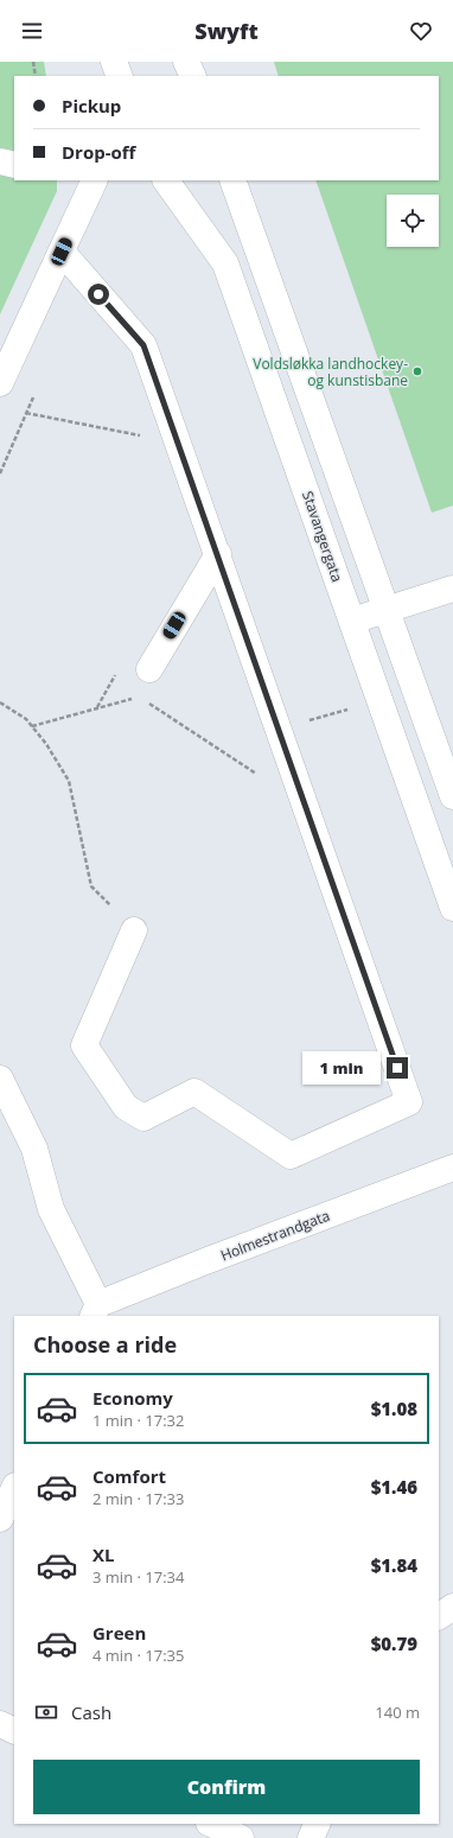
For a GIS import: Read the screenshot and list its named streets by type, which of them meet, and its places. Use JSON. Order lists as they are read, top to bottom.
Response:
{
  "streets": {
    "main road": ["Stavangergata", "Holmestrandgata"]
  },
  "places": ["Voldsløkka landhockey- og kunstisbane"],
  "page": {
    "header": "Swyft",
    "banner": ["Pickup", "Drop-off"],
    "bubble": "1 min",
    "heading": "Choose a ride",
    "list": [
      {
        "name": "Economy",
        "note": "1 min · 17:32",
        "value": "$1.08"
      },
      {
        "name": "Comfort",
        "note": "2 min · 17:33",
        "value": "$1.46"
      },
      {
        "name": "XL",
        "note": "3 min · 17:34",
        "value": "$1.84"
      },
      {
        "name": "Green",
        "note": "4 min · 17:35",
        "value": "$0.79"
      }
    ],
    "pay": ["Cash", "140 m"],
    "buttons": "Confirm"
  }
}
